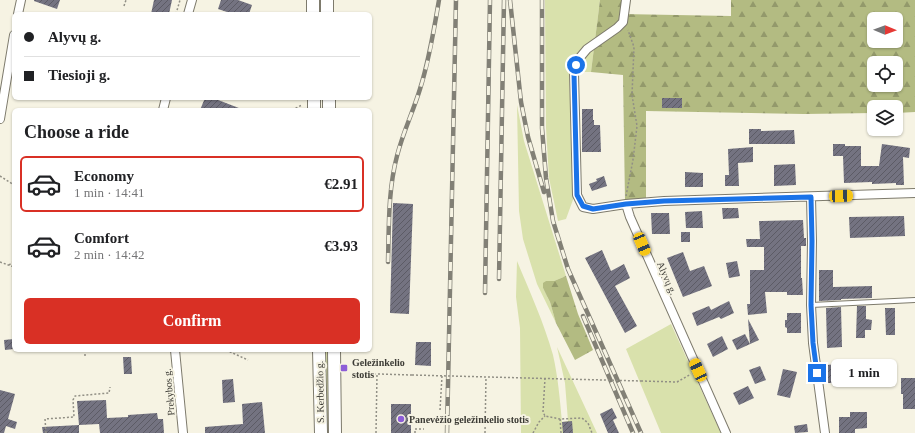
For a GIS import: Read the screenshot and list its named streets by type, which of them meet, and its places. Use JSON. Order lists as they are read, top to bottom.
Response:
{
  "streets": {
    "main road": ["S. Kerbedžio g."],
    "street": ["Alyvų g.", "Prekybos g."]
  },
  "places": {
    "transit": ["Geležinkelio stotis"],
    "other": ["Panevėžio geležinkelio stotis"]
  },
  "north": "right",
  "page": {
    "banner": ["Alyvų g.", "Tiesioji g."],
    "heading": "Choose a ride",
    "list": [
      {
        "name": "Economy",
        "note": "1 min · 14:41",
        "value": "€2.91"
      },
      {
        "name": "Comfort",
        "note": "2 min · 14:42",
        "value": "€3.93"
      }
    ],
    "buttons": "Confirm",
    "bubble": "1 min"
  }
}
